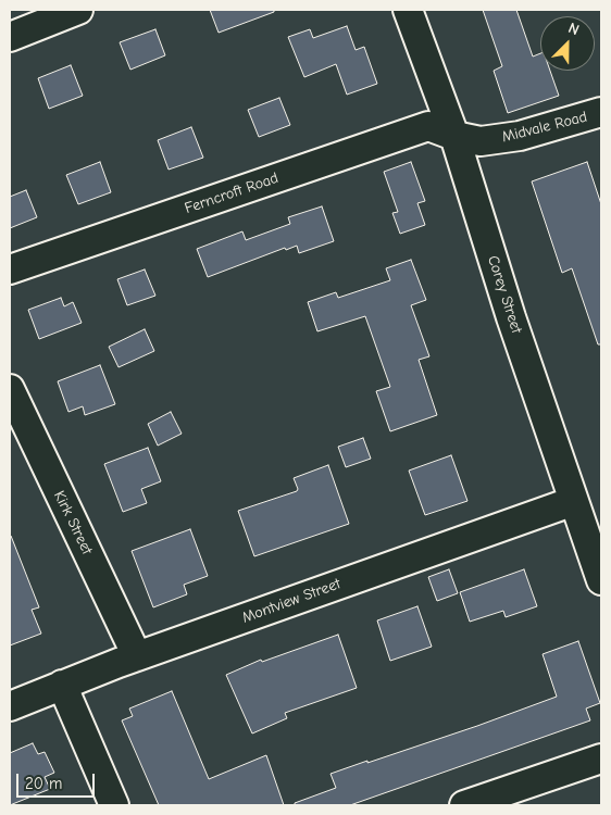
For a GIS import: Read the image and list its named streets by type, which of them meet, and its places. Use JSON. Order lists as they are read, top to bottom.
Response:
{
  "streets": {
    "street": [
      "Midvale Road",
      "Ferncroft Road",
      "Corey Street",
      "Kirk Street",
      "Montview Street"
    ]
  },
  "crossings": [
    ["Midvale Road", "Ferncroft Road"],
    ["Midvale Road", "Corey Street"],
    ["Ferncroft Road", "Corey Street"],
    ["Corey Street", "Montview Street"],
    ["Kirk Street", "Montview Street"]
  ],
  "scale_bar": "20 m",
  "north": "top right"
}
